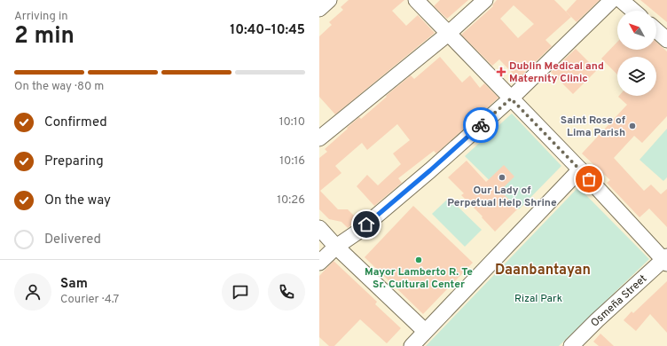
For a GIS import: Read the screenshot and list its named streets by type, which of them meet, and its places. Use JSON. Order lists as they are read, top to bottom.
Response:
{
  "streets": {
    "street": ["Osmeña Street"]
  },
  "districts": ["Daanbantayan"],
  "parks": ["Rizal Park"],
  "places": {
    "health": ["Dublin Medical and Maternity Clinic"],
    "other": ["Saint Rose of Lima Parish", "Our Lady of Perpetual Help Shrine", "Mayor Lamberto R. Te Sr. Cultural Center"]
  },
  "north": "top left",
  "page": {
    "heading": ["2 min", "Arriving in", "10:40–10:45"],
    "panel": ["Sam", "Courier · 4.7"],
    "bar": "On the way · 80 m",
    "list": [
      ["Confirmed", "10:10"],
      ["Preparing", "10:16"],
      ["On the way", "10:26"],
      "Delivered"
    ]
  }
}
